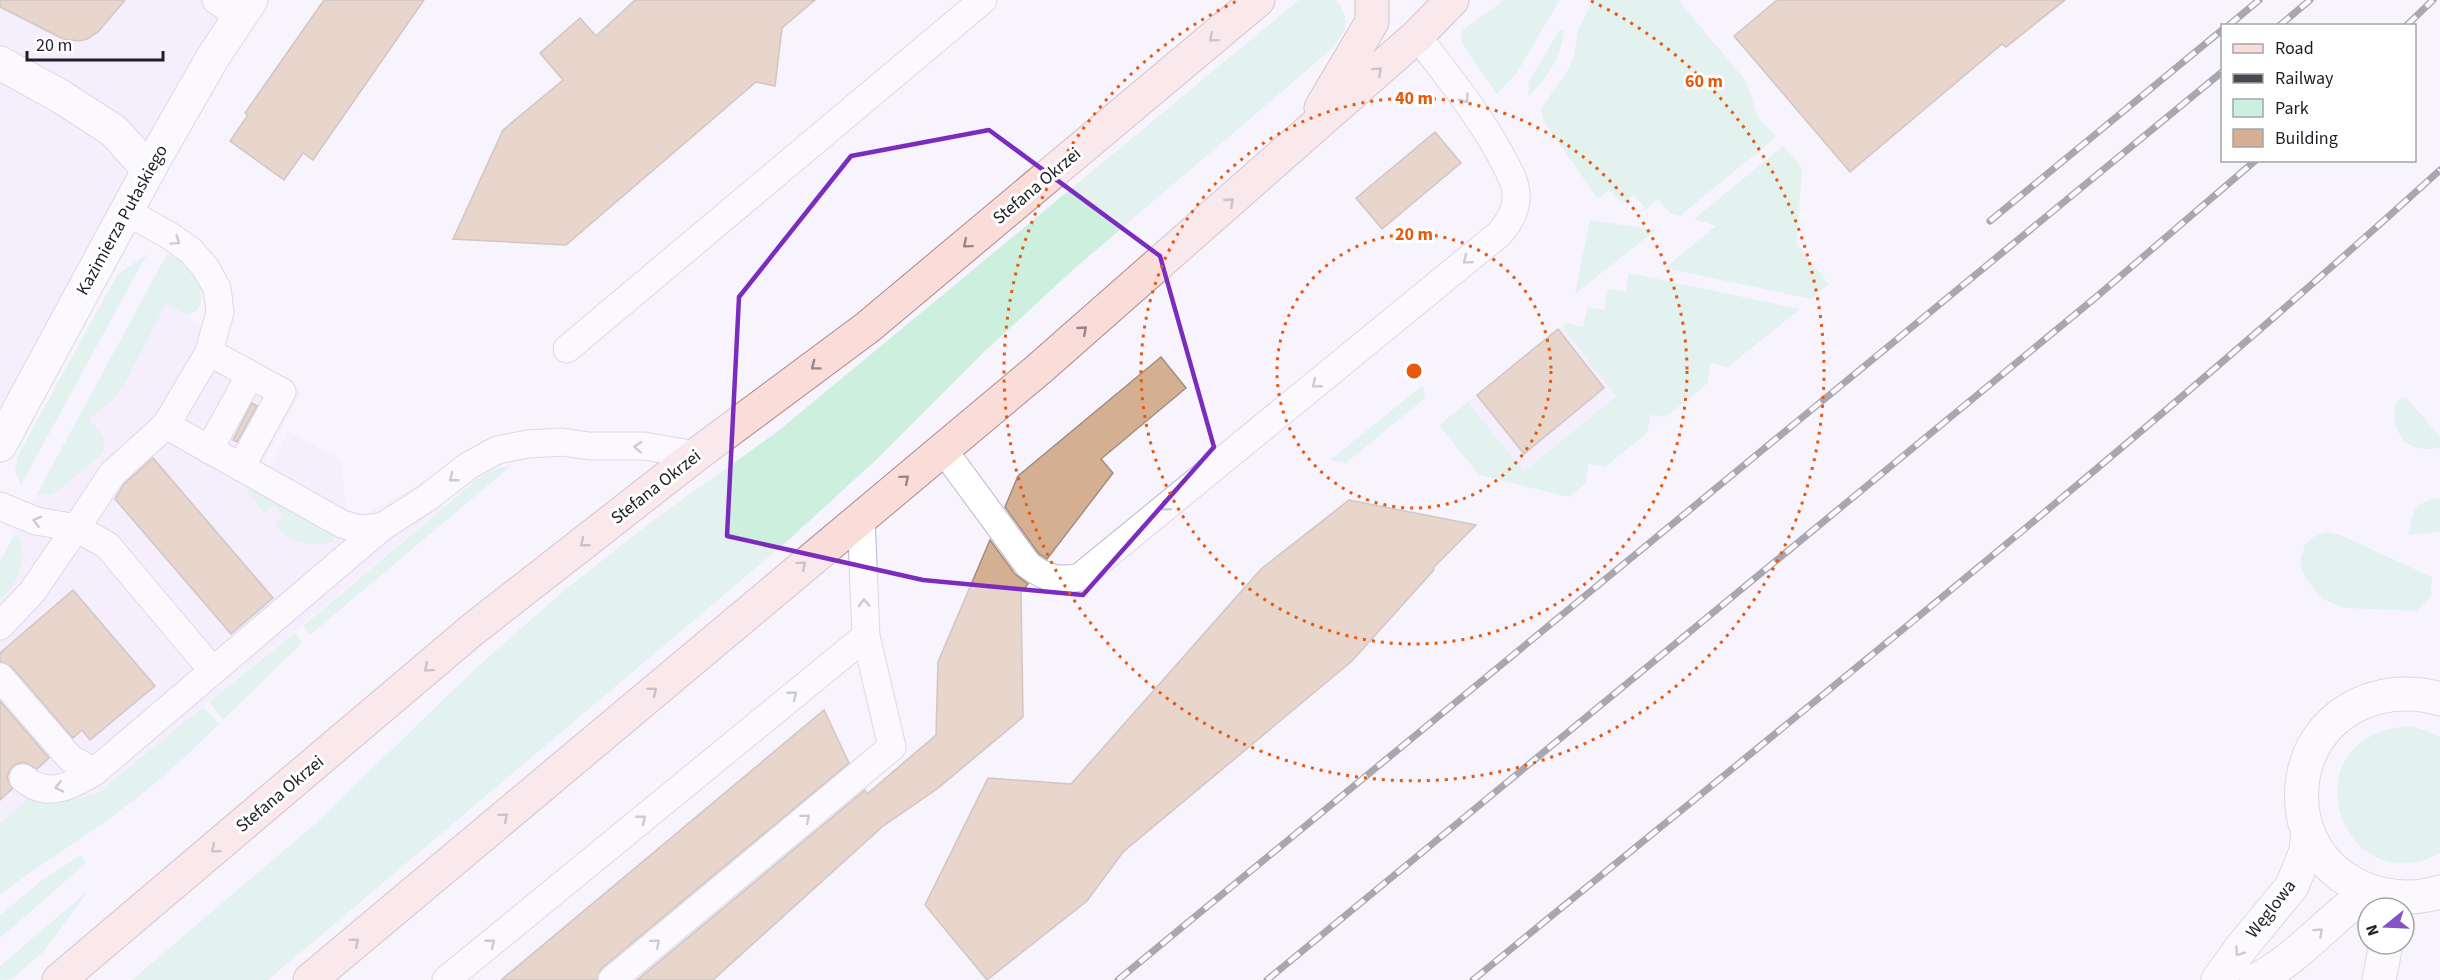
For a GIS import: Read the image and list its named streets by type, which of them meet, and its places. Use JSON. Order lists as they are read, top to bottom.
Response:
{
  "streets": {
    "main road": ["Stefana Okrzei"],
    "street": ["Kazimierza Pułaskiego", "Węglowa"]
  },
  "legend": [
    "Road",
    "Railway",
    "Park",
    "Building"
  ],
  "scale_bar": "20 m",
  "north": "left",
  "rings": ["60 m", "40 m", "20 m"]
}
